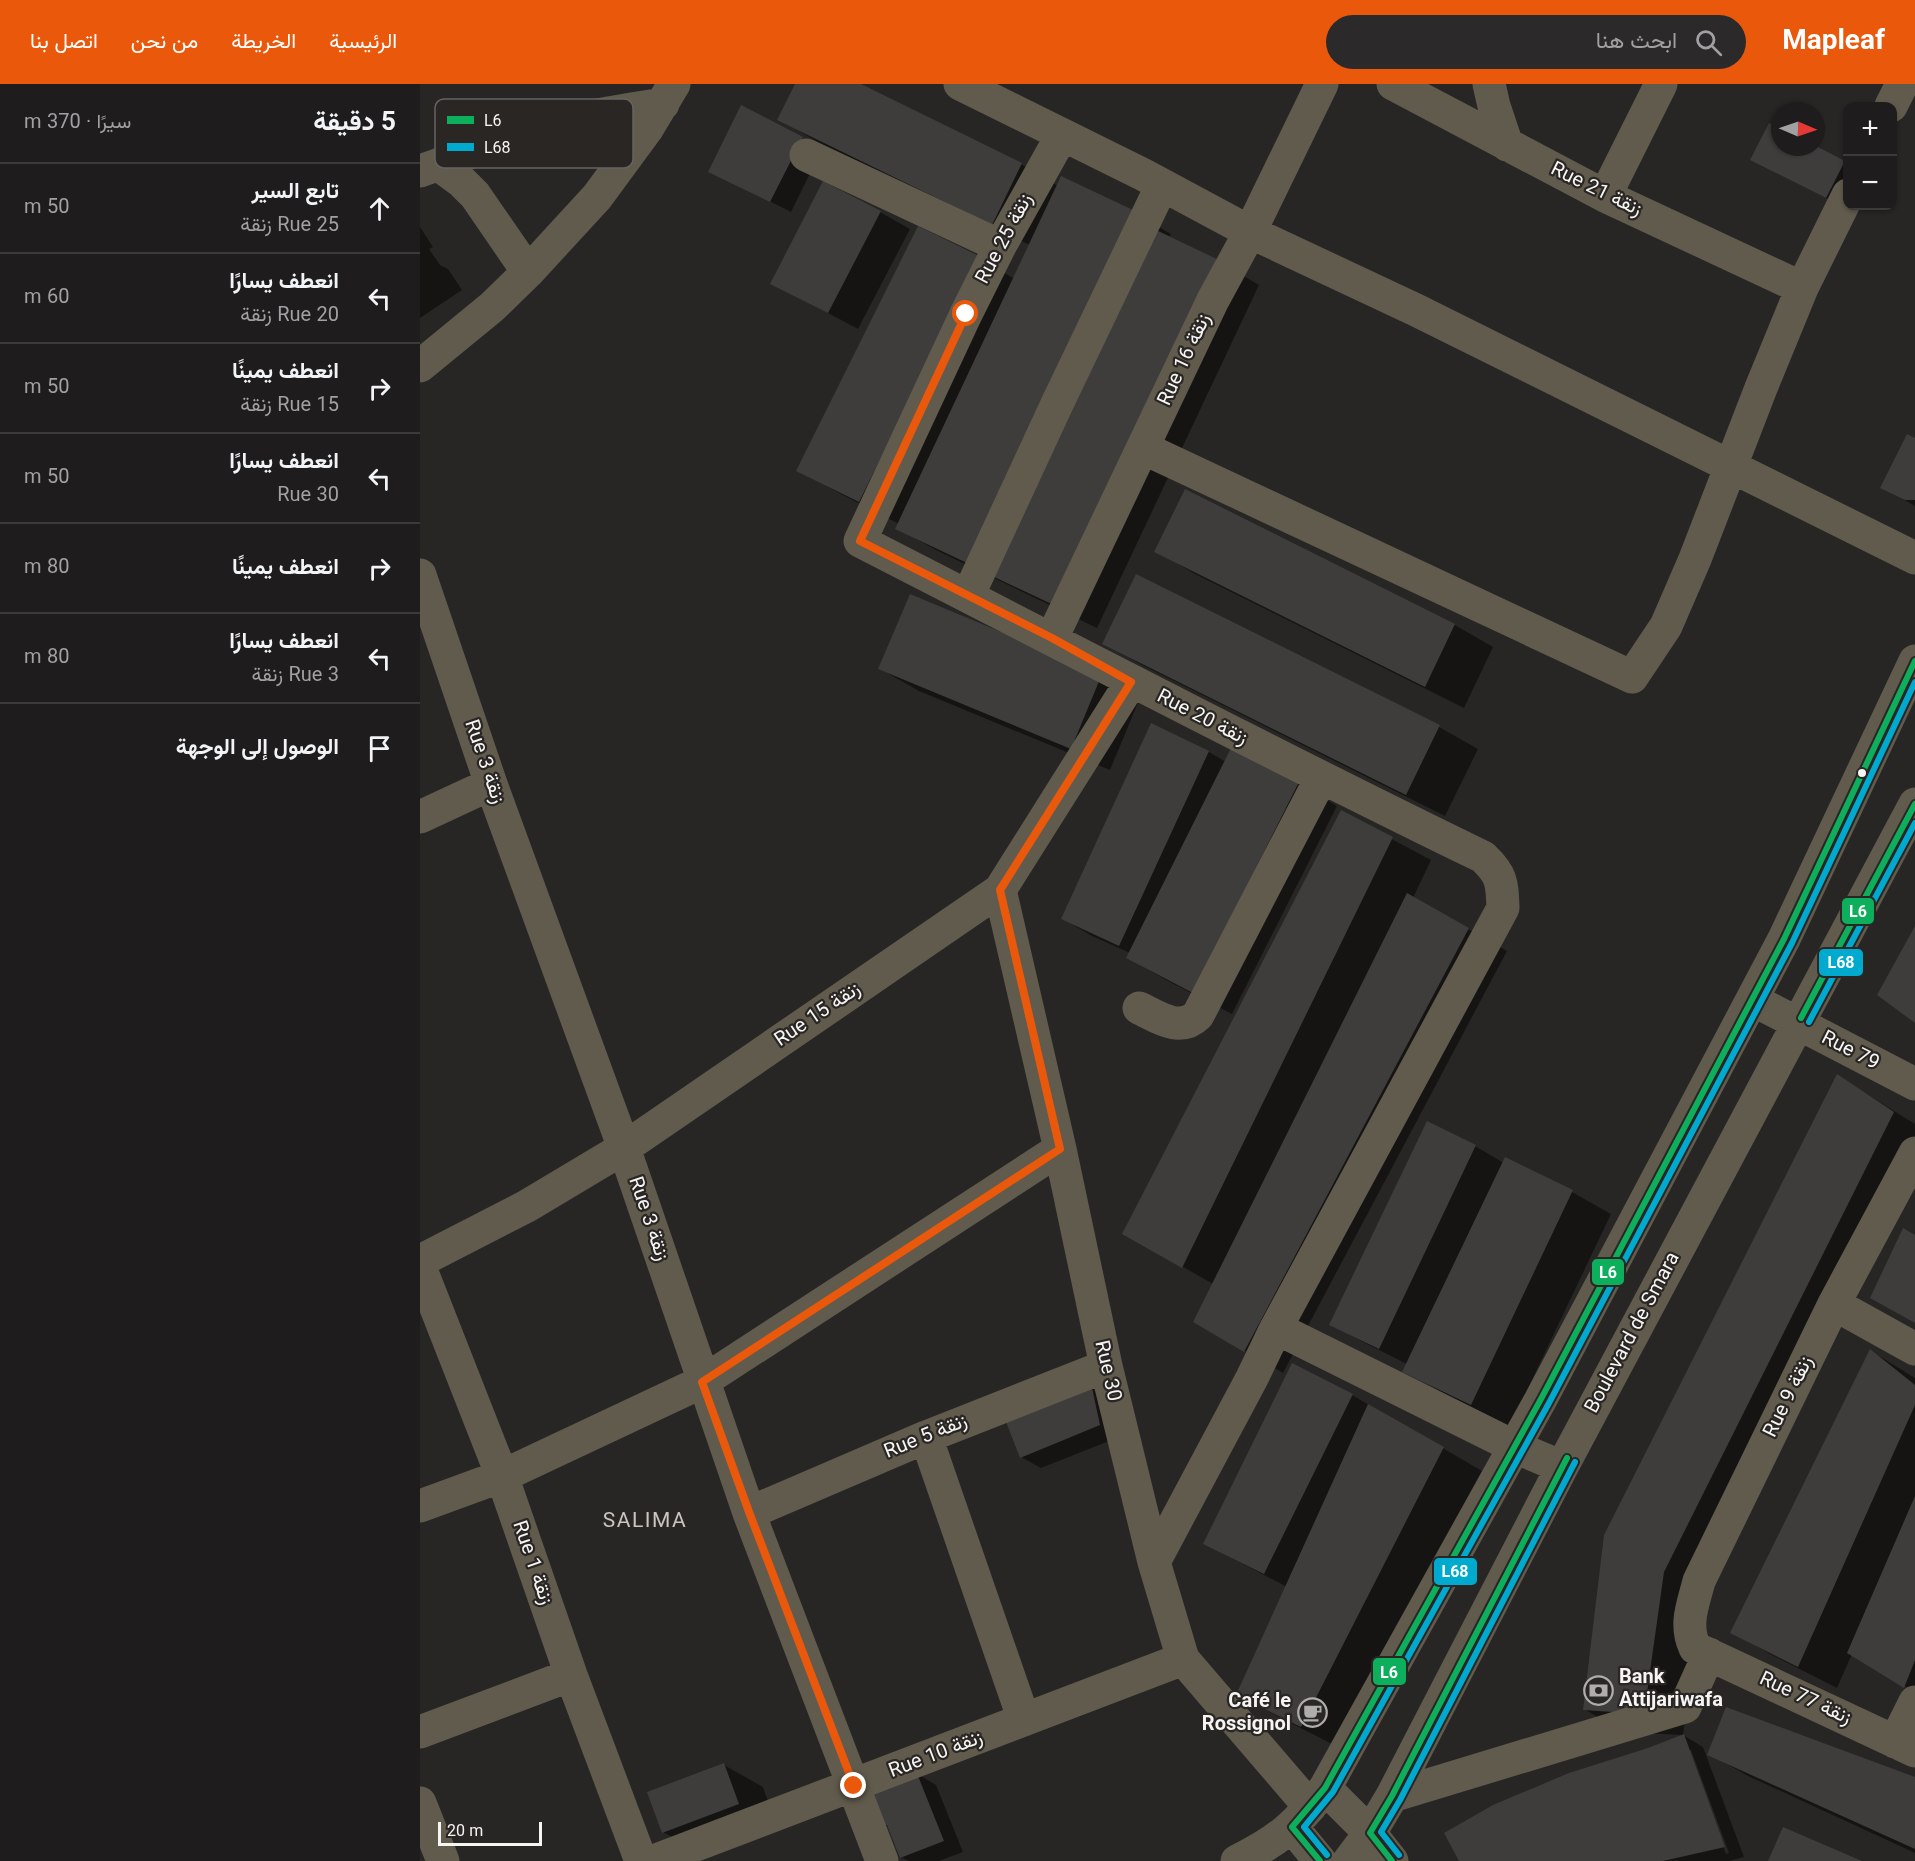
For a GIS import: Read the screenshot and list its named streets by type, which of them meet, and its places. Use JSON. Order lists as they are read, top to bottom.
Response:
{
  "streets": {
    "street": [
      "Rue 21 زنقة",
      "Rue 25 زنقة",
      "Rue 16 زنقة",
      "Rue 20 زنقة",
      "Rue 3 زنقة",
      "Rue 15 زنقة",
      "Rue 79",
      "Boulevard de Smara",
      "Rue 30",
      "Rue 9 زنقة",
      "Rue 5 زنقة",
      "Rue 1 زنقة",
      "Rue 77 زنقة",
      "Rue 10 زنقة"
    ]
  },
  "crossings": [
    ["Rue 25 زنقة", "Rue 20 زنقة"],
    ["Rue 16 زنقة", "Rue 20 زنقة"],
    ["Rue 20 زنقة", "Rue 15 زنقة"],
    ["Rue 3 زنقة", "Rue 15 زنقة"],
    ["Rue 3 زنقة", "Rue 5 زنقة"],
    ["Rue 3 زنقة", "Rue 10 زنقة"],
    ["Rue 15 زنقة", "Rue 30"],
    ["Rue 79", "Boulevard de Smara"],
    ["Rue 30", "Rue 5 زنقة"],
    ["Rue 30", "Rue 10 زنقة"],
    ["Rue 9 زنقة", "Rue 77 زنقة"]
  ],
  "districts": ["SALIMA"],
  "places": {
    "bank": ["Bank Attijariwafa"],
    "cafe": ["Café le Rossignol"]
  },
  "lines": ["transit line L6", "transit line L68"],
  "legend": ["L6", "L68"],
  "scale_bar": "20 m",
  "north": "right",
  "page": {
    "header": "Mapleaf",
    "search": "ابحث هنا",
    "nav": [
      "الرئيسية",
      "الخريطة",
      "من نحن",
      "اتصل بنا"
    ],
    "heading": ["5 دقيقة", "سيرًا · 370 m"],
    "map_buttons": ["+", "−"],
    "list": [
      ["تابع السير", "Rue 25 زنقة", "50 m"],
      ["انعطف يسارًا", "Rue 20 زنقة", "60 m"],
      ["انعطف يمينًا", "Rue 15 زنقة", "50 m"],
      ["انعطف يسارًا", "Rue 30", "50 m"],
      ["انعطف يمينًا", "80 m"],
      ["انعطف يسارًا", "Rue 3 زنقة", "80 m"],
      "الوصول إلى الوجهة"
    ],
    "scale": "20 m"
  }
}
